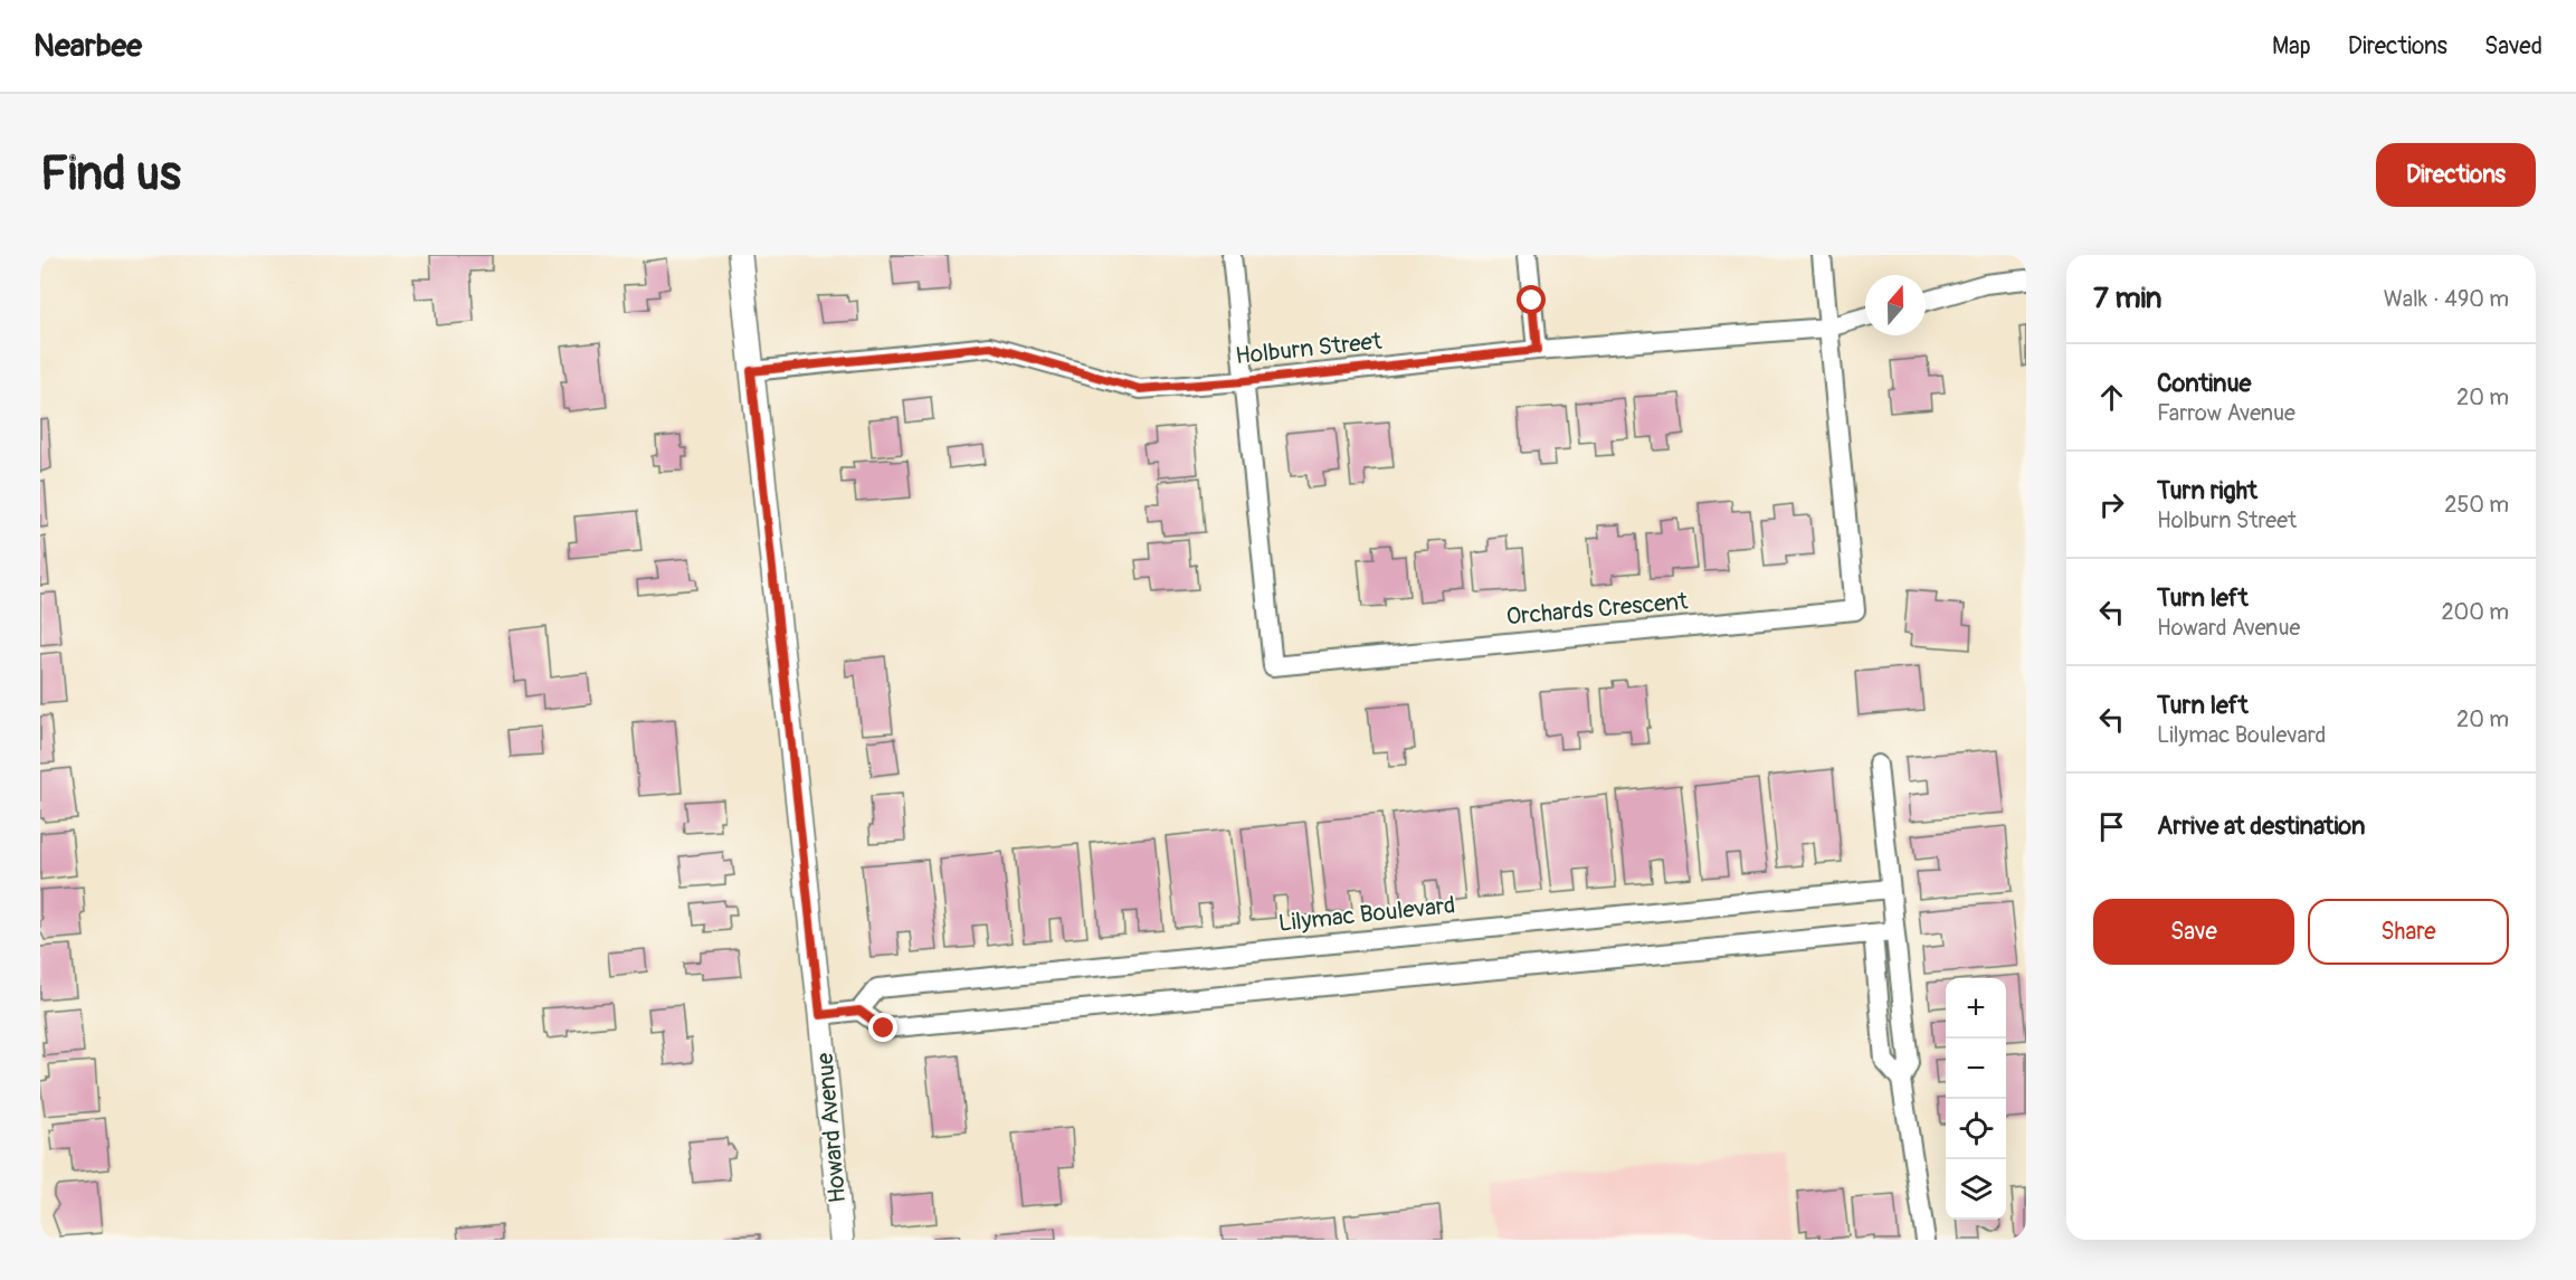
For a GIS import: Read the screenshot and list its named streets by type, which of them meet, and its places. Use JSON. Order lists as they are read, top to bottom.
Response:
{
  "streets": {
    "street": [
      "Holburn Street",
      "Orchards Crescent",
      "Lilymac Boulevard",
      "Howard Avenue"
    ]
  },
  "crossings": [
    ["Holburn Street", "Orchards Crescent"],
    ["Holburn Street", "Howard Avenue"]
  ],
  "north": "top",
  "page": {
    "header": "Nearbee",
    "nav": ["Map", "Directions", "Saved"],
    "buttons": [
      "Directions",
      ["Save", "Share"]
    ],
    "title": "Find us",
    "heading": ["7 min", "Walk · 490 m"],
    "list": [
      ["Continue", "Farrow Avenue", "20 m"],
      ["Turn right", "Holburn Street", "250 m"],
      ["Turn left", "Howard Avenue", "200 m"],
      ["Turn left", "Lilymac Boulevard", "20 m"],
      "Arrive at destination"
    ],
    "map_buttons": ["+", "−"]
  }
}
